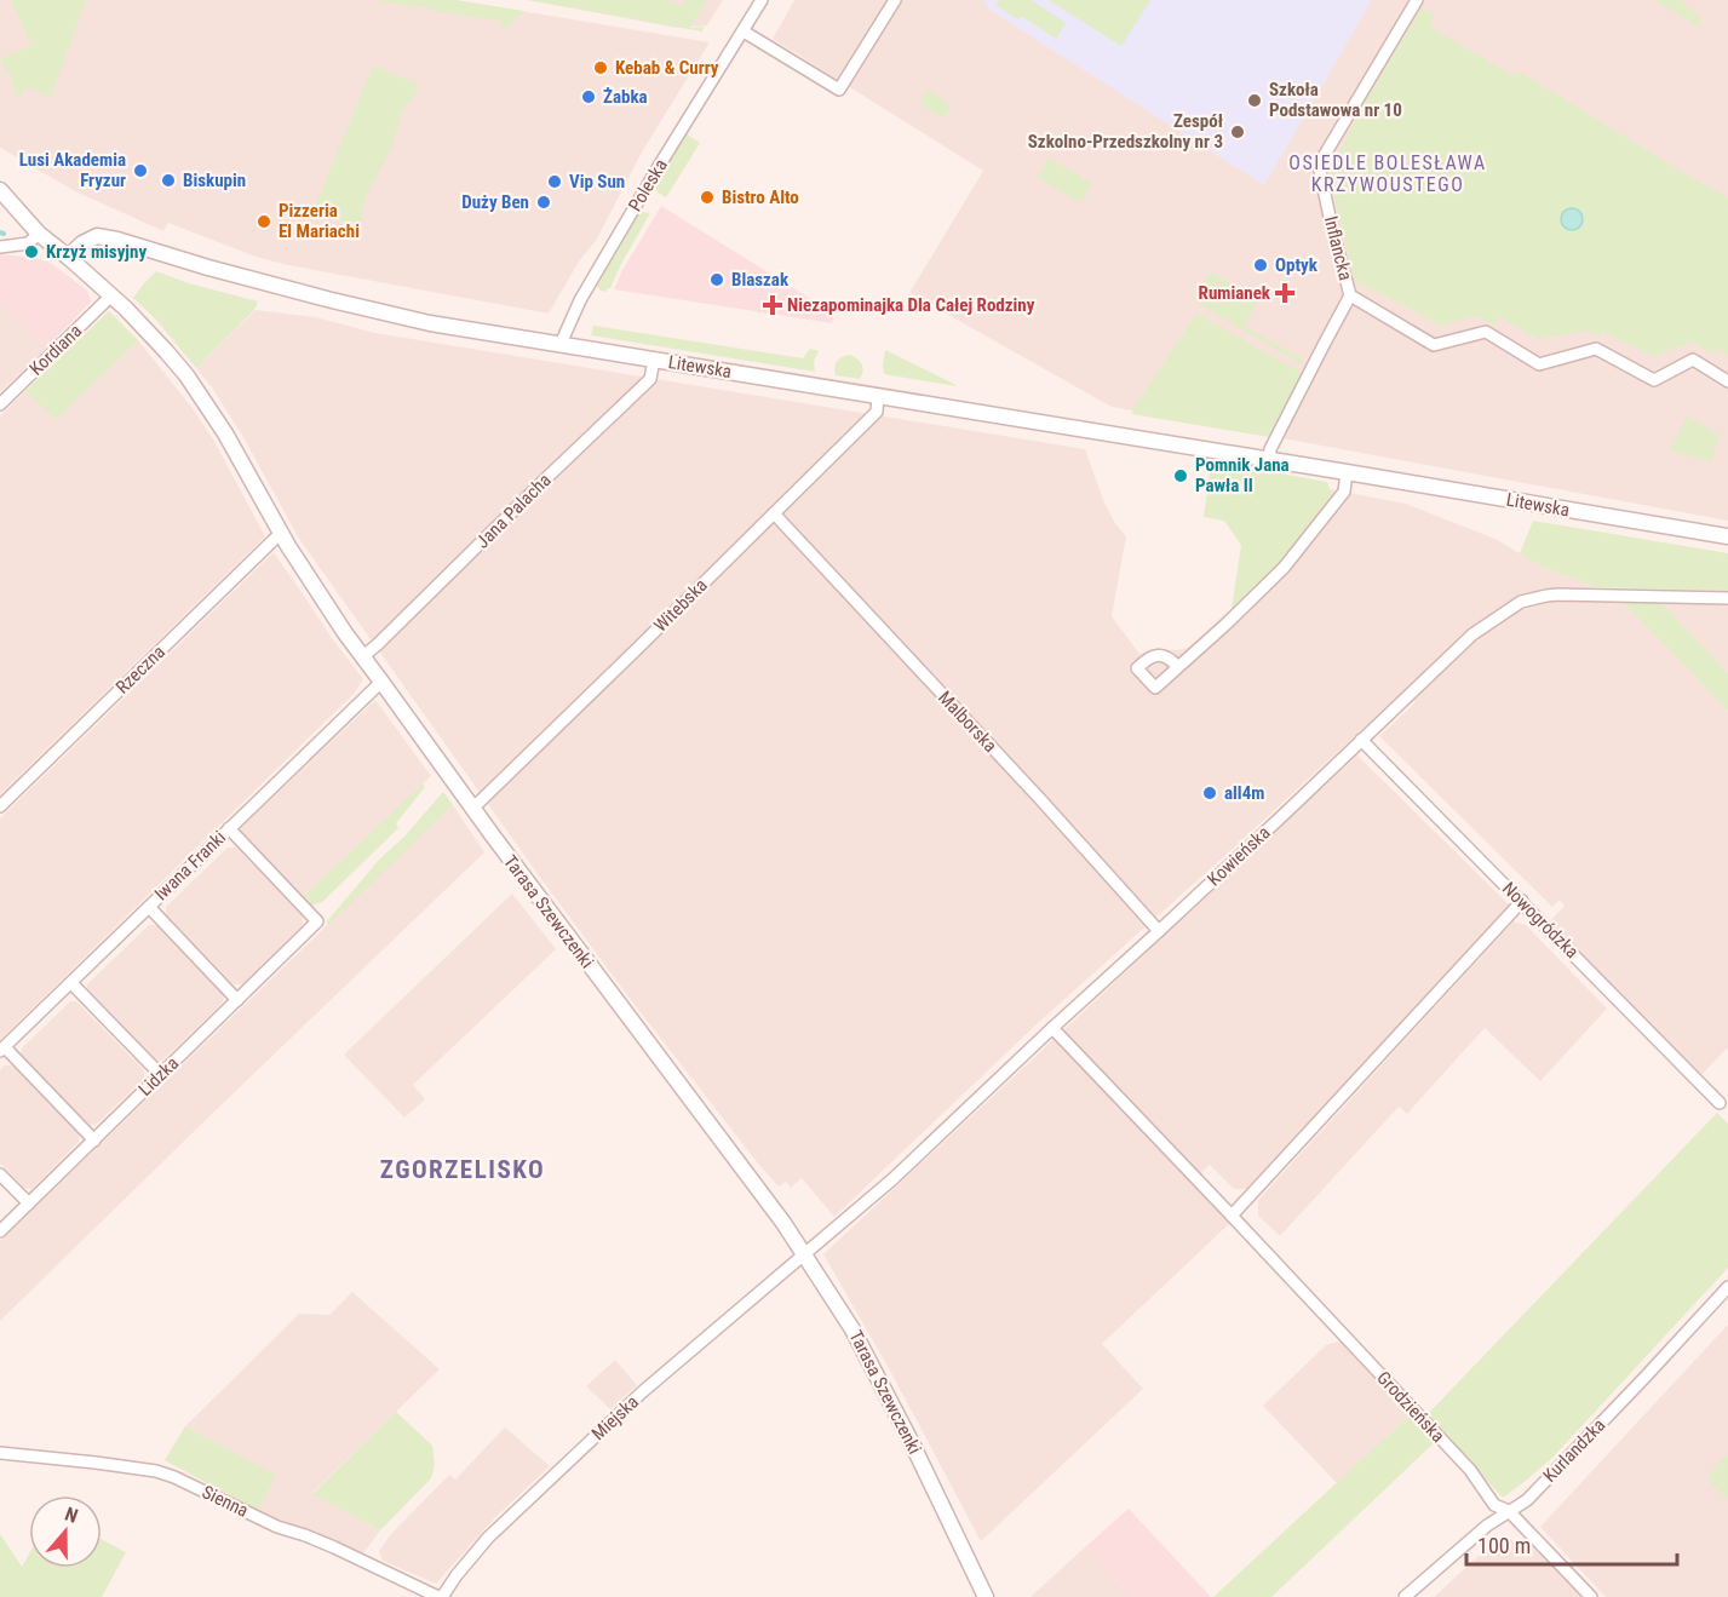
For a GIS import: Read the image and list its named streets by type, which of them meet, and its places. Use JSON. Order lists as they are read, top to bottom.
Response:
{
  "streets": {
    "street": [
      "Poleska",
      "Inflancka",
      "Kordiana",
      "Litewska",
      "Jana Palacha",
      "Witebska",
      "Rzeczna",
      "Malborska",
      "Kowieńska",
      "Iwana Franki",
      "Tarasa Szewczenki",
      "Nowogródzka",
      "Lidzka",
      "Grodzieńska",
      "Miejska",
      "Kurlandzka",
      "Sienna"
    ]
  },
  "crossings": [
    ["Poleska", "Litewska"],
    ["Inflancka", "Litewska"],
    ["Kordiana", "Tarasa Szewczenki"],
    ["Litewska", "Jana Palacha"],
    ["Litewska", "Witebska"],
    ["Litewska", "Tarasa Szewczenki"],
    ["Jana Palacha", "Tarasa Szewczenki"],
    ["Witebska", "Malborska"],
    ["Witebska", "Tarasa Szewczenki"],
    ["Rzeczna", "Tarasa Szewczenki"],
    ["Malborska", "Kowieńska"],
    ["Kowieńska", "Tarasa Szewczenki"],
    ["Kowieńska", "Nowogródzka"],
    ["Kowieńska", "Grodzieńska"],
    ["Kowieńska", "Miejska"],
    ["Iwana Franki", "Tarasa Szewczenki"],
    ["Iwana Franki", "Lidzka"],
    ["Tarasa Szewczenki", "Miejska"],
    ["Grodzieńska", "Kurlandzka"],
    ["Miejska", "Sienna"]
  ],
  "districts": ["OSIEDLE BOLESŁAWA KRZYWOUSTEGO", "ZGORZELISKO"],
  "places": {
    "other": [
      "Kebab & Curry",
      "Żabka",
      "Szkoła Podstawowa nr 10",
      "Zespół Szkolno-Przedszkolny nr 3",
      "Lusi Akademia Fryzur",
      "Biskupin",
      "Vip Sun",
      "Bistro Alto",
      "Duży Ben",
      "Pizzeria El Mariachi",
      "Krzyż misyjny",
      "Optyk",
      "Blaszak",
      "Pomnik Jana Pawła II",
      "all4m"
    ],
    "health": ["Rumianek", "Niezapominajka Dla Całej Rodziny"]
  },
  "scale_bar": "100 m",
  "north": "top"
}
